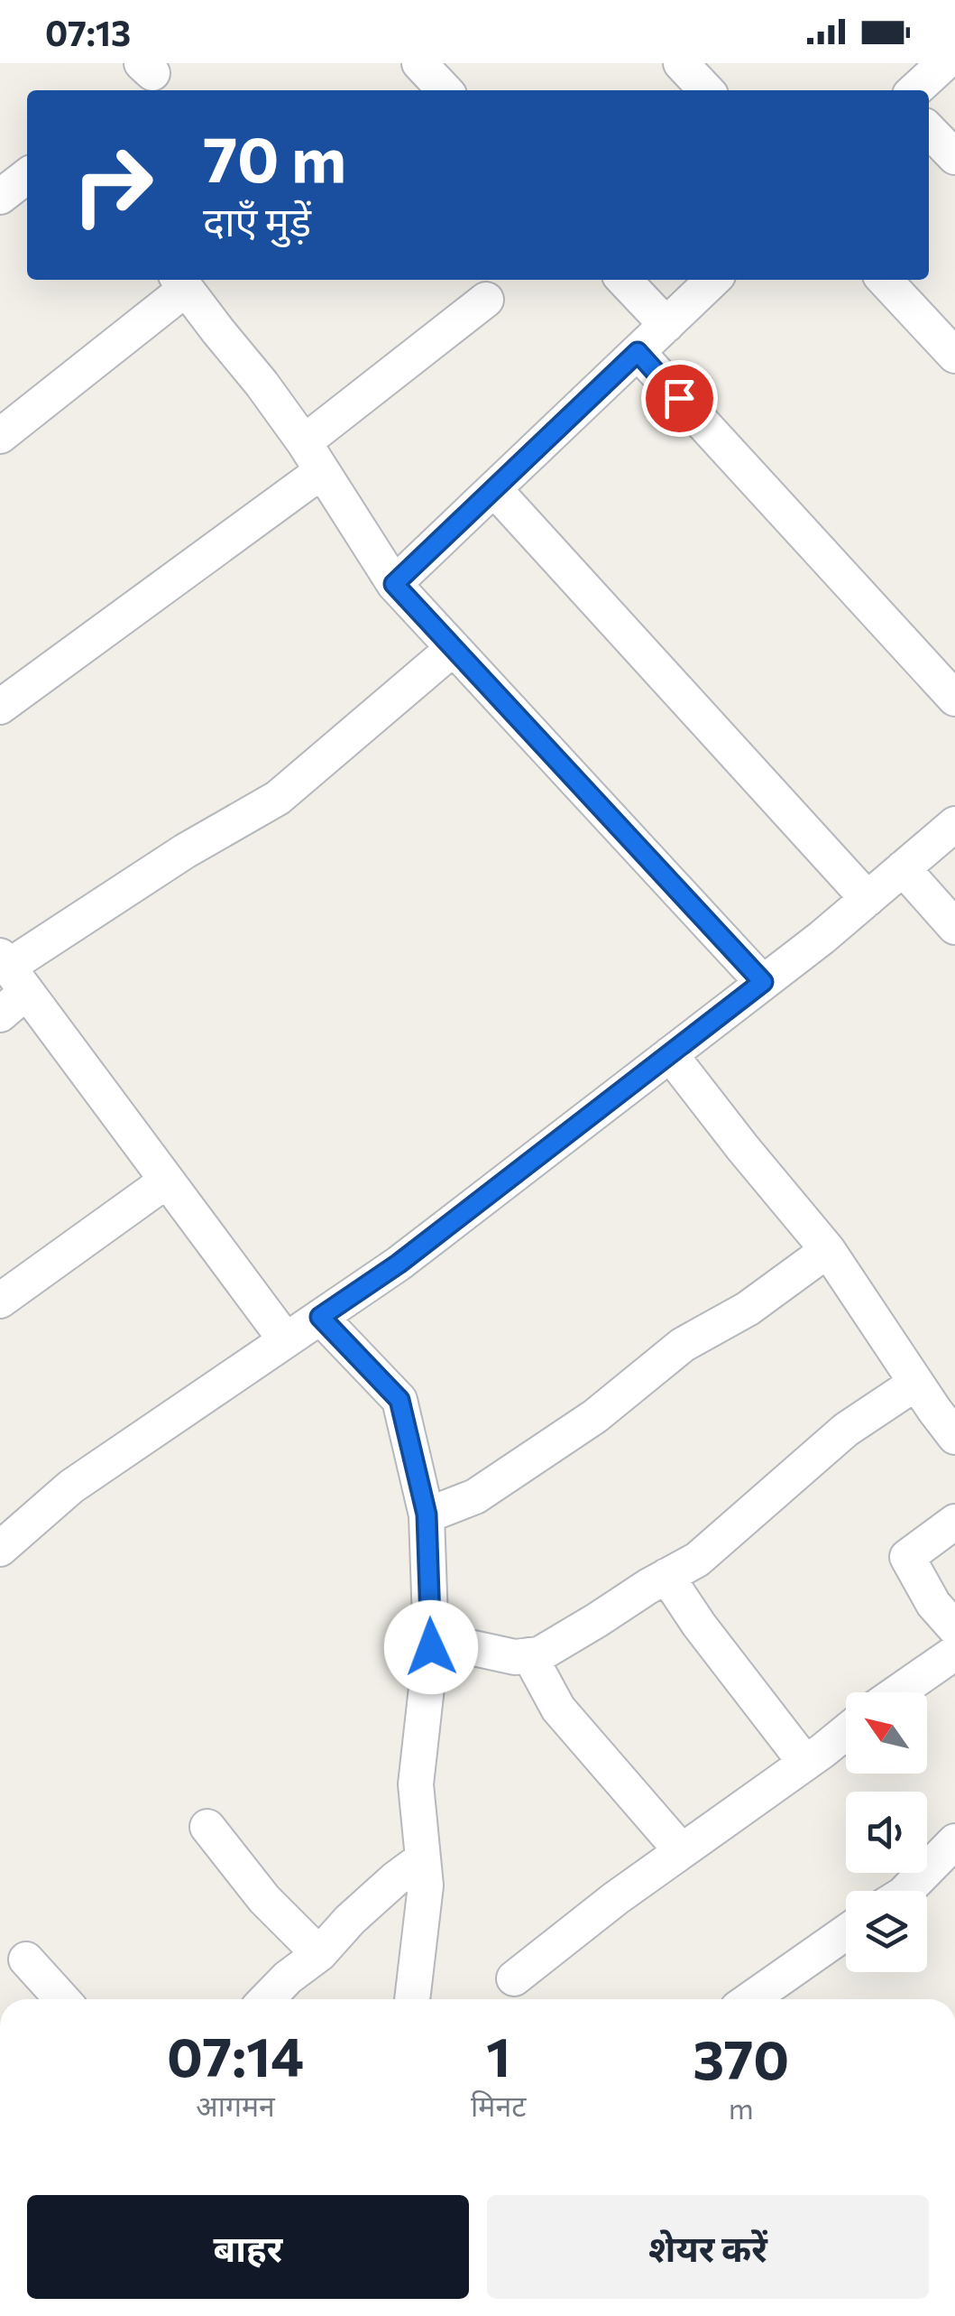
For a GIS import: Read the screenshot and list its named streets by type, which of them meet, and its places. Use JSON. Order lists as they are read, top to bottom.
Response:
{
  "north": "top left",
  "page": {
    "status": "07:13",
    "turn": ["70 m", "दाएँ मुड़ें"],
    "eta": [
      "07:14",
      "आगमन",
      "1",
      "मिनट",
      "370",
      "m"
    ],
    "buttons": ["बाहर", "शेयर करें"]
  }
}
